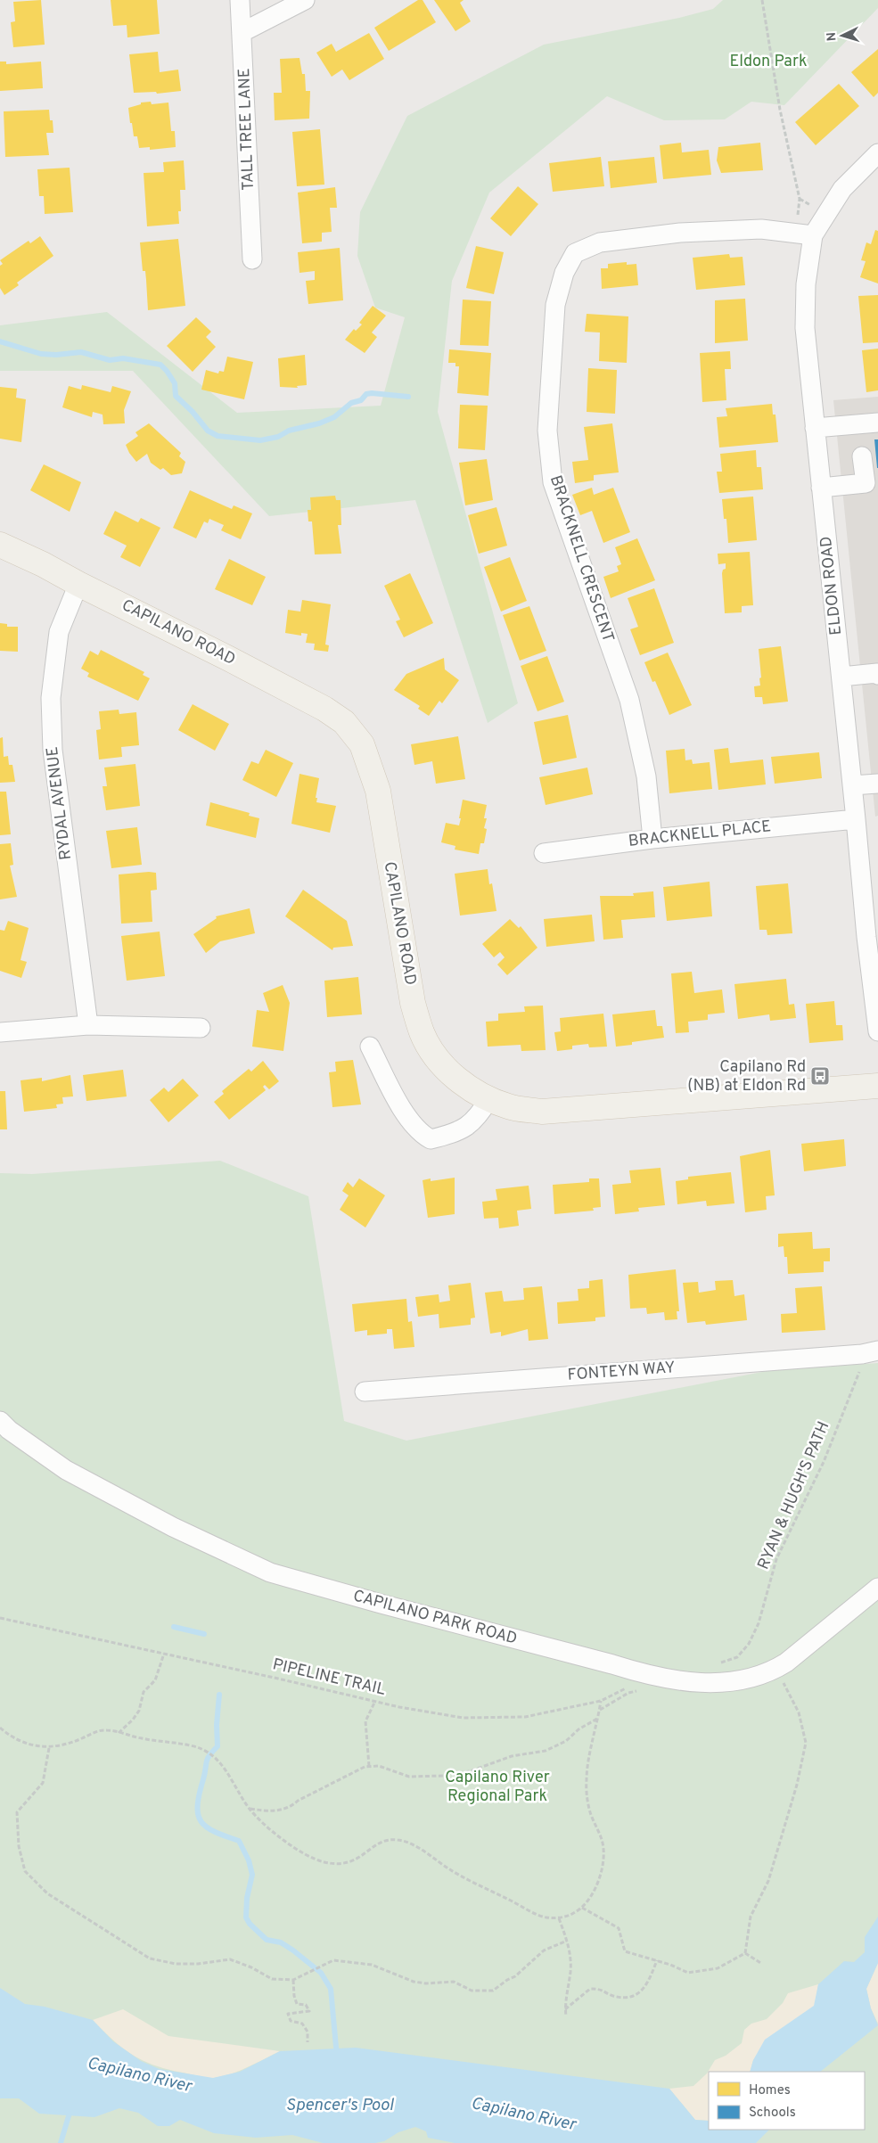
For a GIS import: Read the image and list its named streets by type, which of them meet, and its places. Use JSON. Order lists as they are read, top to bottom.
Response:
{
  "streets": {
    "main road": ["CAPILANO ROAD"],
    "street": [
      "TALL TREE LANE",
      "BRACKNELL CRESCENT",
      "ELDON ROAD",
      "RYDAL AVENUE",
      "BRACKNELL PLACE",
      "FONTEYN WAY",
      "CAPILANO PARK ROAD"
    ],
    "path": ["RYAN & HUGH'S PATH", "PIPELINE TRAIL"]
  },
  "crossings": [
    ["BRACKNELL CRESCENT", "ELDON ROAD"],
    ["BRACKNELL CRESCENT", "BRACKNELL PLACE"],
    ["ELDON ROAD", "BRACKNELL PLACE"],
    ["CAPILANO ROAD", "RYDAL AVENUE"],
    ["FONTEYN WAY", "RYAN & HUGH'S PATH"],
    ["CAPILANO PARK ROAD", "PIPELINE TRAIL"]
  ],
  "water": ["Capilano River", "Spencer's Pool"],
  "parks": ["Eldon Park", "Capilano River Regional Park"],
  "places": {
    "bus stop": ["Capilano Rd (NB) at Eldon Rd"]
  },
  "legend": ["Homes", "Schools"],
  "north": "left"
}
